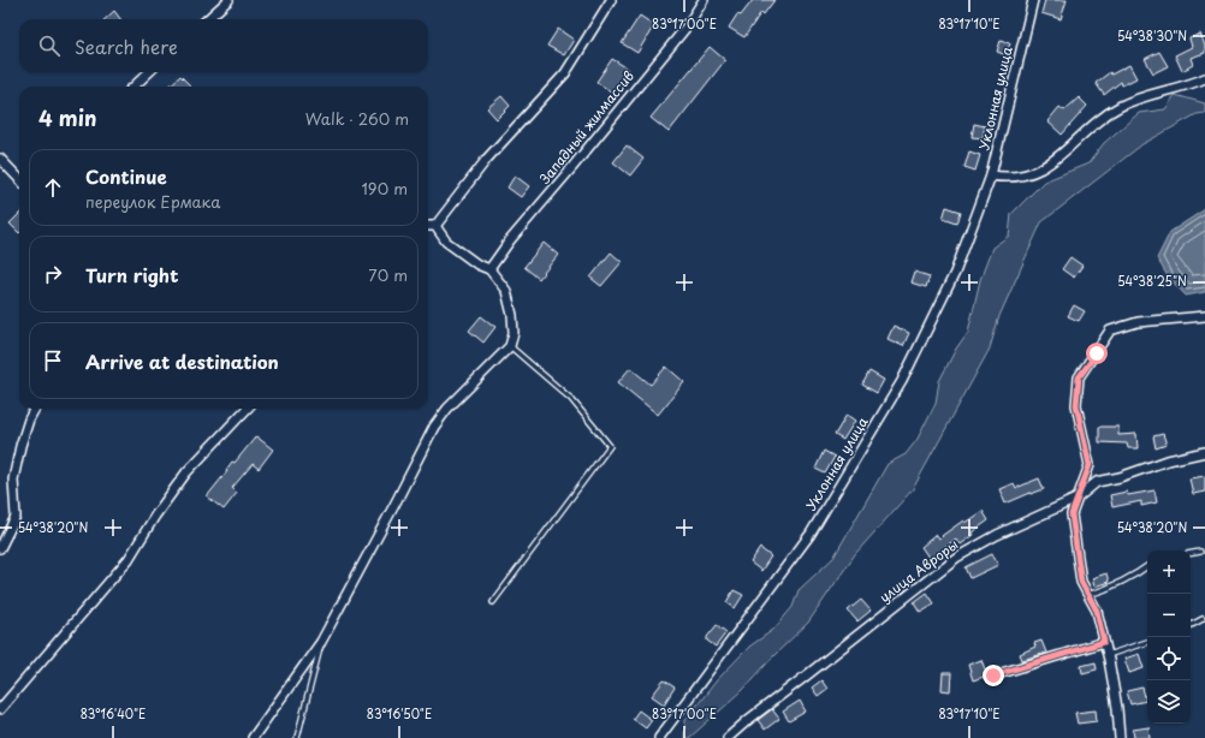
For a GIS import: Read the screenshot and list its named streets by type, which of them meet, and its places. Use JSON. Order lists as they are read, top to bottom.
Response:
{
  "streets": {
    "street": ["Уклонная улица", "Западный жилмассив", "улица Авроры"]
  },
  "page": {
    "search": "Search here",
    "heading": ["4 min", "Walk · 260 m"],
    "list": [
      ["Continue", "переулок Ермака", "190 m"],
      ["Turn right", "70 m"],
      "Arrive at destination"
    ],
    "map_buttons": ["+", "−"]
  },
  "coordinates": [
    "83°17'00\"E",
    "83°17'10\"E",
    "54°38'30\"N",
    "54°38'25\"N",
    "54°38'20\"N",
    "83°16'40\"E",
    "83°16'50\"E"
  ]
}
